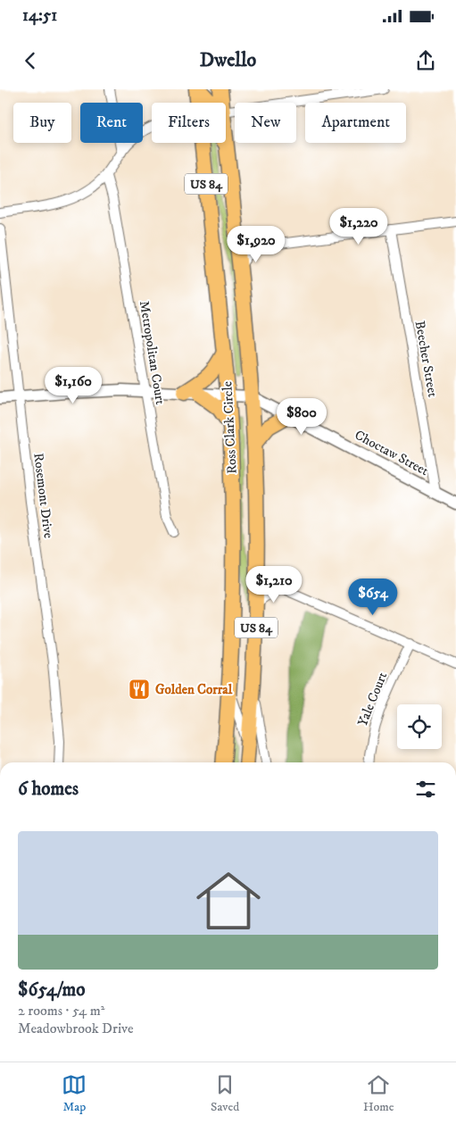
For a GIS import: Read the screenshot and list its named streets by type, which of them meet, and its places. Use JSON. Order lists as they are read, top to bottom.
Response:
{
  "streets": {
    "highway": ["US 84", "Ross Clark Circle"],
    "street": [
      "Metropolitan Court",
      "Beecher Street",
      "Choctaw Street",
      "Rosemont Drive",
      "Yale Court"
    ]
  },
  "crossings": [
    ["Metropolitan Court", "Choctaw Street"],
    ["Beecher Street", "Choctaw Street"],
    ["Ross Clark Circle", "Choctaw Street"],
    ["Choctaw Street", "Rosemont Drive"]
  ],
  "places": {
    "restaurant": ["Golden Corral"]
  },
  "page": {
    "status": "14:51",
    "header": "Dwello",
    "chip": [
      "Buy",
      "Rent",
      "Filters",
      "New",
      "Apartment"
    ],
    "price": [
      "$1,220",
      "$1,920",
      "$1,160",
      "$800",
      "$1,210",
      "$654"
    ],
    "heading": "6 homes",
    "list": [
      {
        "name": "$654/mo",
        "note": "2 rooms · 54 m² · Meadowbrook Drive"
      }
    ],
    "tabs": ["Map", "Saved", "Home"]
  }
}
